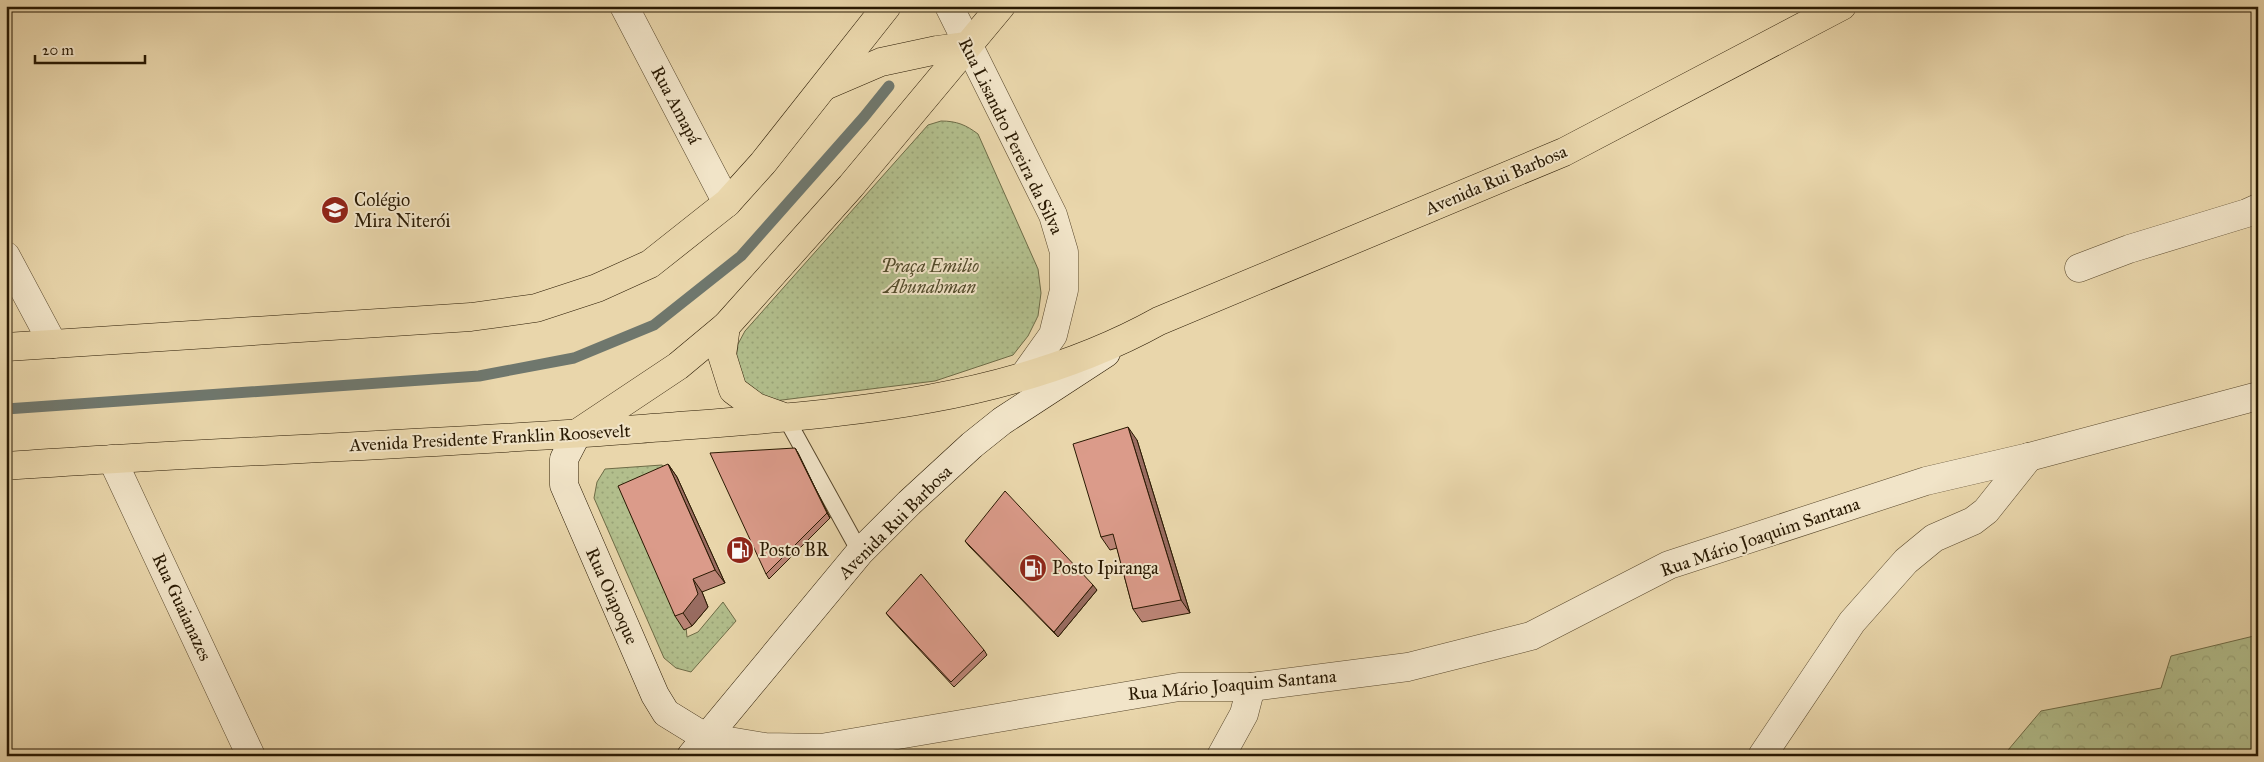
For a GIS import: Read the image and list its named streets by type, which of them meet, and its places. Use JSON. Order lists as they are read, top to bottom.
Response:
{
  "streets": {
    "main road": ["Avenida Rui Barbosa", "Avenida Presidente Franklin Roosevelt"],
    "street": [
      "Rua Amapá",
      "Rua Lisandro Pereira da Silva",
      "Rua Mário Joaquim Santana",
      "Rua Oiapoque",
      "Rua Guaianazes"
    ]
  },
  "crossings": [
    ["Rua Lisandro Pereira da Silva", "Avenida Rui Barbosa"],
    ["Avenida Rui Barbosa", "Avenida Presidente Franklin Roosevelt"],
    ["Avenida Rui Barbosa", "Rua Mário Joaquim Santana"],
    ["Avenida Rui Barbosa", "Rua Oiapoque"],
    ["Avenida Presidente Franklin Roosevelt", "Rua Oiapoque"],
    ["Avenida Presidente Franklin Roosevelt", "Rua Guaianazes"],
    ["Rua Mário Joaquim Santana", "Rua Oiapoque"]
  ],
  "parks": ["Praça Emilio Abunahman"],
  "places": {
    "school or university": ["Colégio Mira Niterói"],
    "fuel station": ["Posto BR", "Posto Ipiranga"]
  },
  "scale_bar": "20 m"
}
